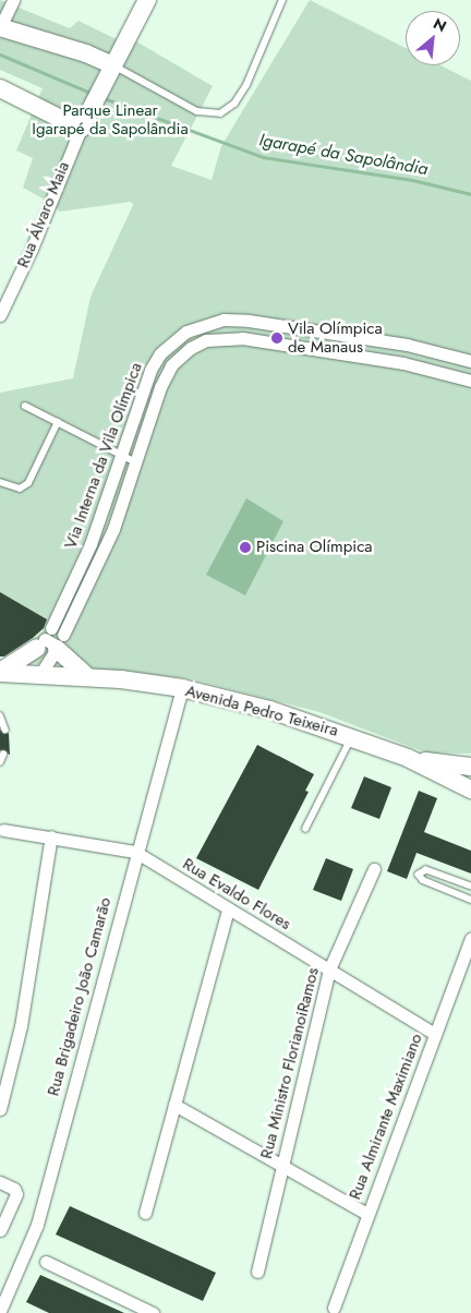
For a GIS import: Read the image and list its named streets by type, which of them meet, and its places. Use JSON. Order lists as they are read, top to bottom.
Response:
{
  "streets": {
    "street": [
      "Rua Álvaro Maia",
      "Via Interna da Vila Olímpica",
      "Avenida Pedro Teixeira",
      "Rua Evaldo Flores",
      "Rua Brigadeiro João Camarão",
      "Rua Ministro FlorianoiRamos",
      "Rua Almirante Maximiano"
    ]
  },
  "crossings": [
    ["Avenida Pedro Teixeira", "Rua Brigadeiro João Camarão"],
    ["Rua Evaldo Flores", "Rua Brigadeiro João Camarão"],
    ["Rua Evaldo Flores", "Rua Ministro FlorianoiRamos"],
    ["Rua Evaldo Flores", "Rua Almirante Maximiano"]
  ],
  "water": ["Igarapé da Sapolândia"],
  "parks": ["Parque Linear Igarapé da Sapolândia"],
  "places": ["Vila Olímpica de Manaus", "Piscina Olímpica"],
  "north": "top right"
}
